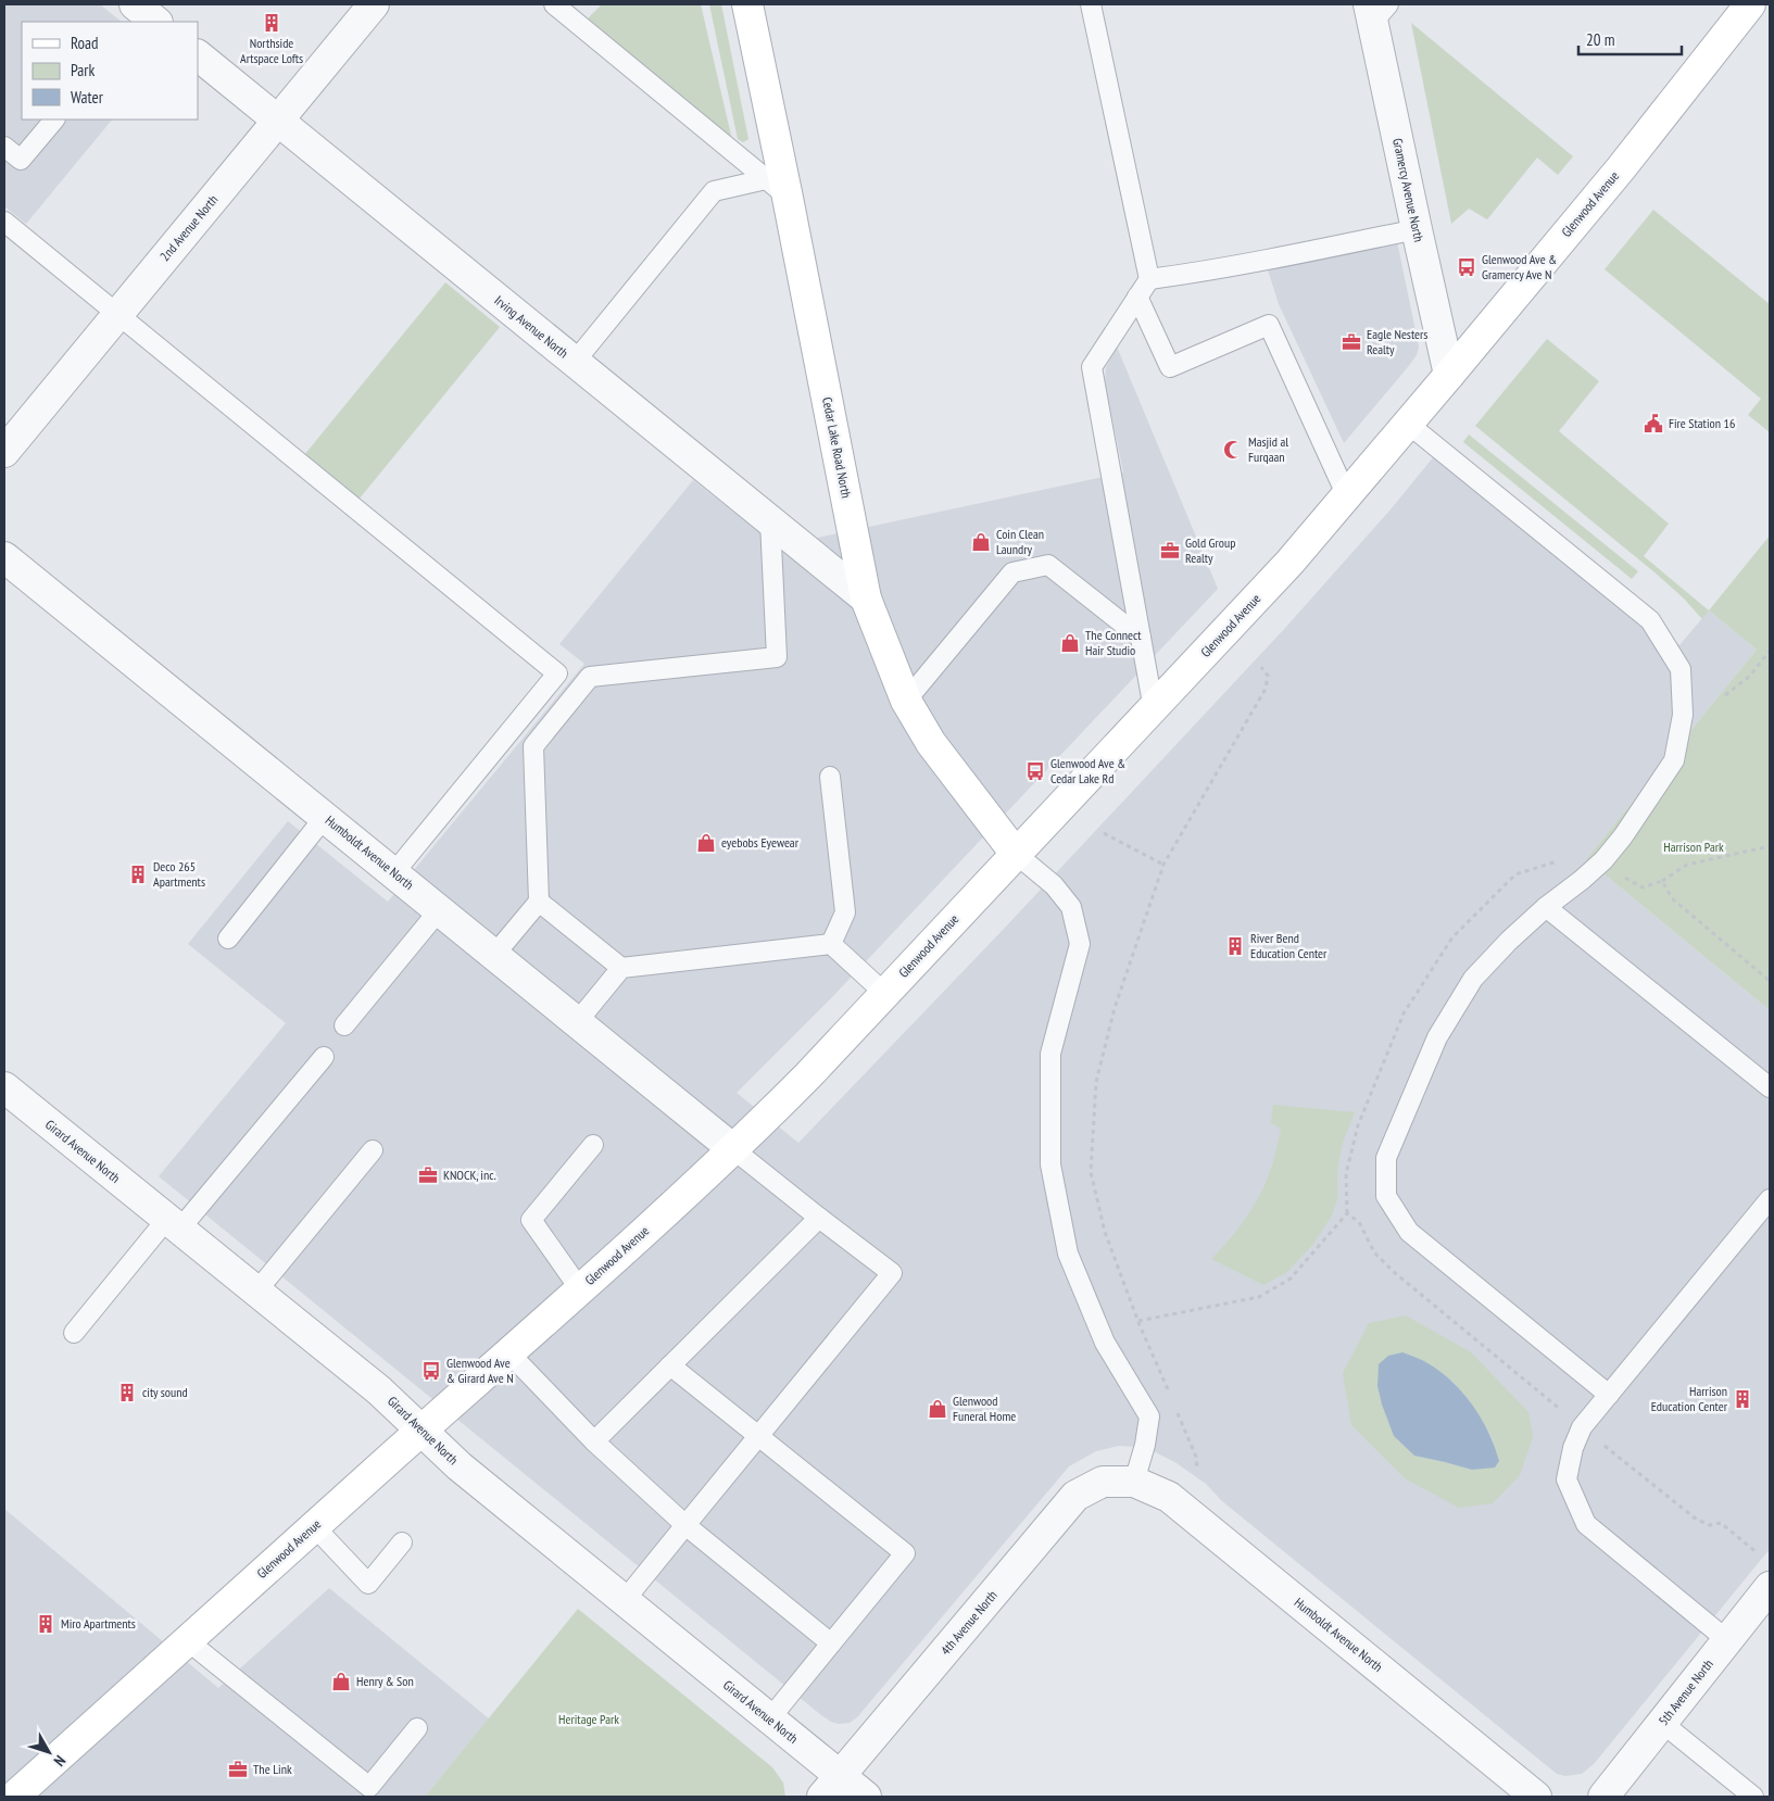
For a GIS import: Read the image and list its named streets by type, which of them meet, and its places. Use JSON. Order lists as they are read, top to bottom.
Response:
{
  "streets": {
    "street": [
      "Gramercy Avenue North",
      "Glenwood Avenue",
      "2nd Avenue North",
      "Irving Avenue North",
      "Cedar Lake Road North",
      "Humboldt Avenue North",
      "Girard Avenue North",
      "4th Avenue North",
      "5th Avenue North"
    ]
  },
  "crossings": [
    ["Gramercy Avenue North", "Glenwood Avenue"],
    ["Glenwood Avenue", "Cedar Lake Road North"],
    ["Glenwood Avenue", "Humboldt Avenue North"],
    ["Glenwood Avenue", "Girard Avenue North"],
    ["2nd Avenue North", "Irving Avenue North"],
    ["Irving Avenue North", "Cedar Lake Road North"],
    ["Humboldt Avenue North", "4th Avenue North"],
    ["Girard Avenue North", "4th Avenue North"]
  ],
  "parks": ["Harrison Park", "Heritage Park"],
  "places": {
    "building": [
      "Northside Artspace Lofts",
      "Deco 265 Apartments",
      "River Bend Education Center",
      "city sound",
      "Harrison Education Center",
      "Miro Apartments"
    ],
    "bus stop": ["Glenwood Ave & Gramercy Ave N", "Glenwood Ave & Cedar Lake Rd", "Glenwood Ave & Girard Ave N"],
    "office": [
      "Eagle Nesters Realty",
      "Gold Group Realty",
      "KNOCK, inc.",
      "The Link"
    ],
    "public building": ["Fire Station 16"],
    "mosque": ["Masjid al Furqaan"],
    "shop": [
      "Coin Clean Laundry",
      "The Connect Hair Studio",
      "eyebobs Eyewear",
      "Glenwood Funeral Home",
      "Henry & Son"
    ]
  },
  "legend": ["Road", "Park", "Water"],
  "scale_bar": "20 m",
  "north": "bottom right"
}
